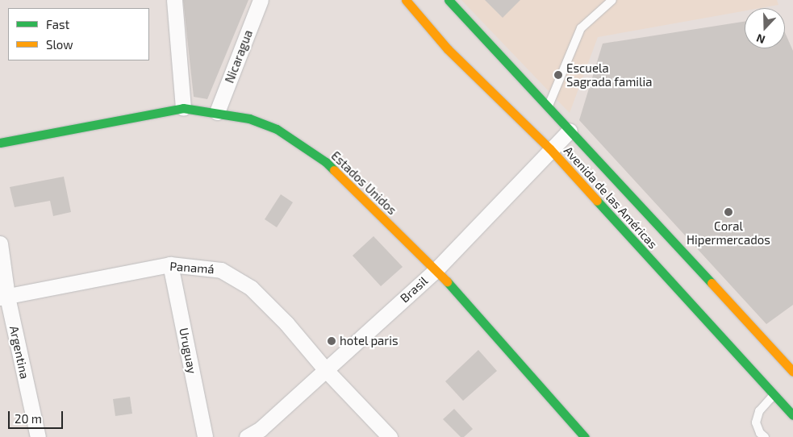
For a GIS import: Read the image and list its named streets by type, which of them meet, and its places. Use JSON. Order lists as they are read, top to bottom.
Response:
{
  "streets": {
    "main road": ["Estados Unidos", "Avenida de las Américas"],
    "street": [
      "Nicaragua",
      "Panamá",
      "Brasil",
      "Uruguay",
      "Argentina"
    ]
  },
  "crossings": [
    ["Nicaragua", "Estados Unidos"],
    ["Estados Unidos", "Brasil"],
    ["Avenida de las Américas", "Brasil"],
    ["Panamá", "Brasil"],
    ["Panamá", "Uruguay"],
    ["Panamá", "Argentina"]
  ],
  "places": ["Escuela Sagrada familia", "Coral Hipermercados", "hotel paris"],
  "legend": ["Fast", "Slow"],
  "scale_bar": "20 m",
  "north": "bottom"
}
